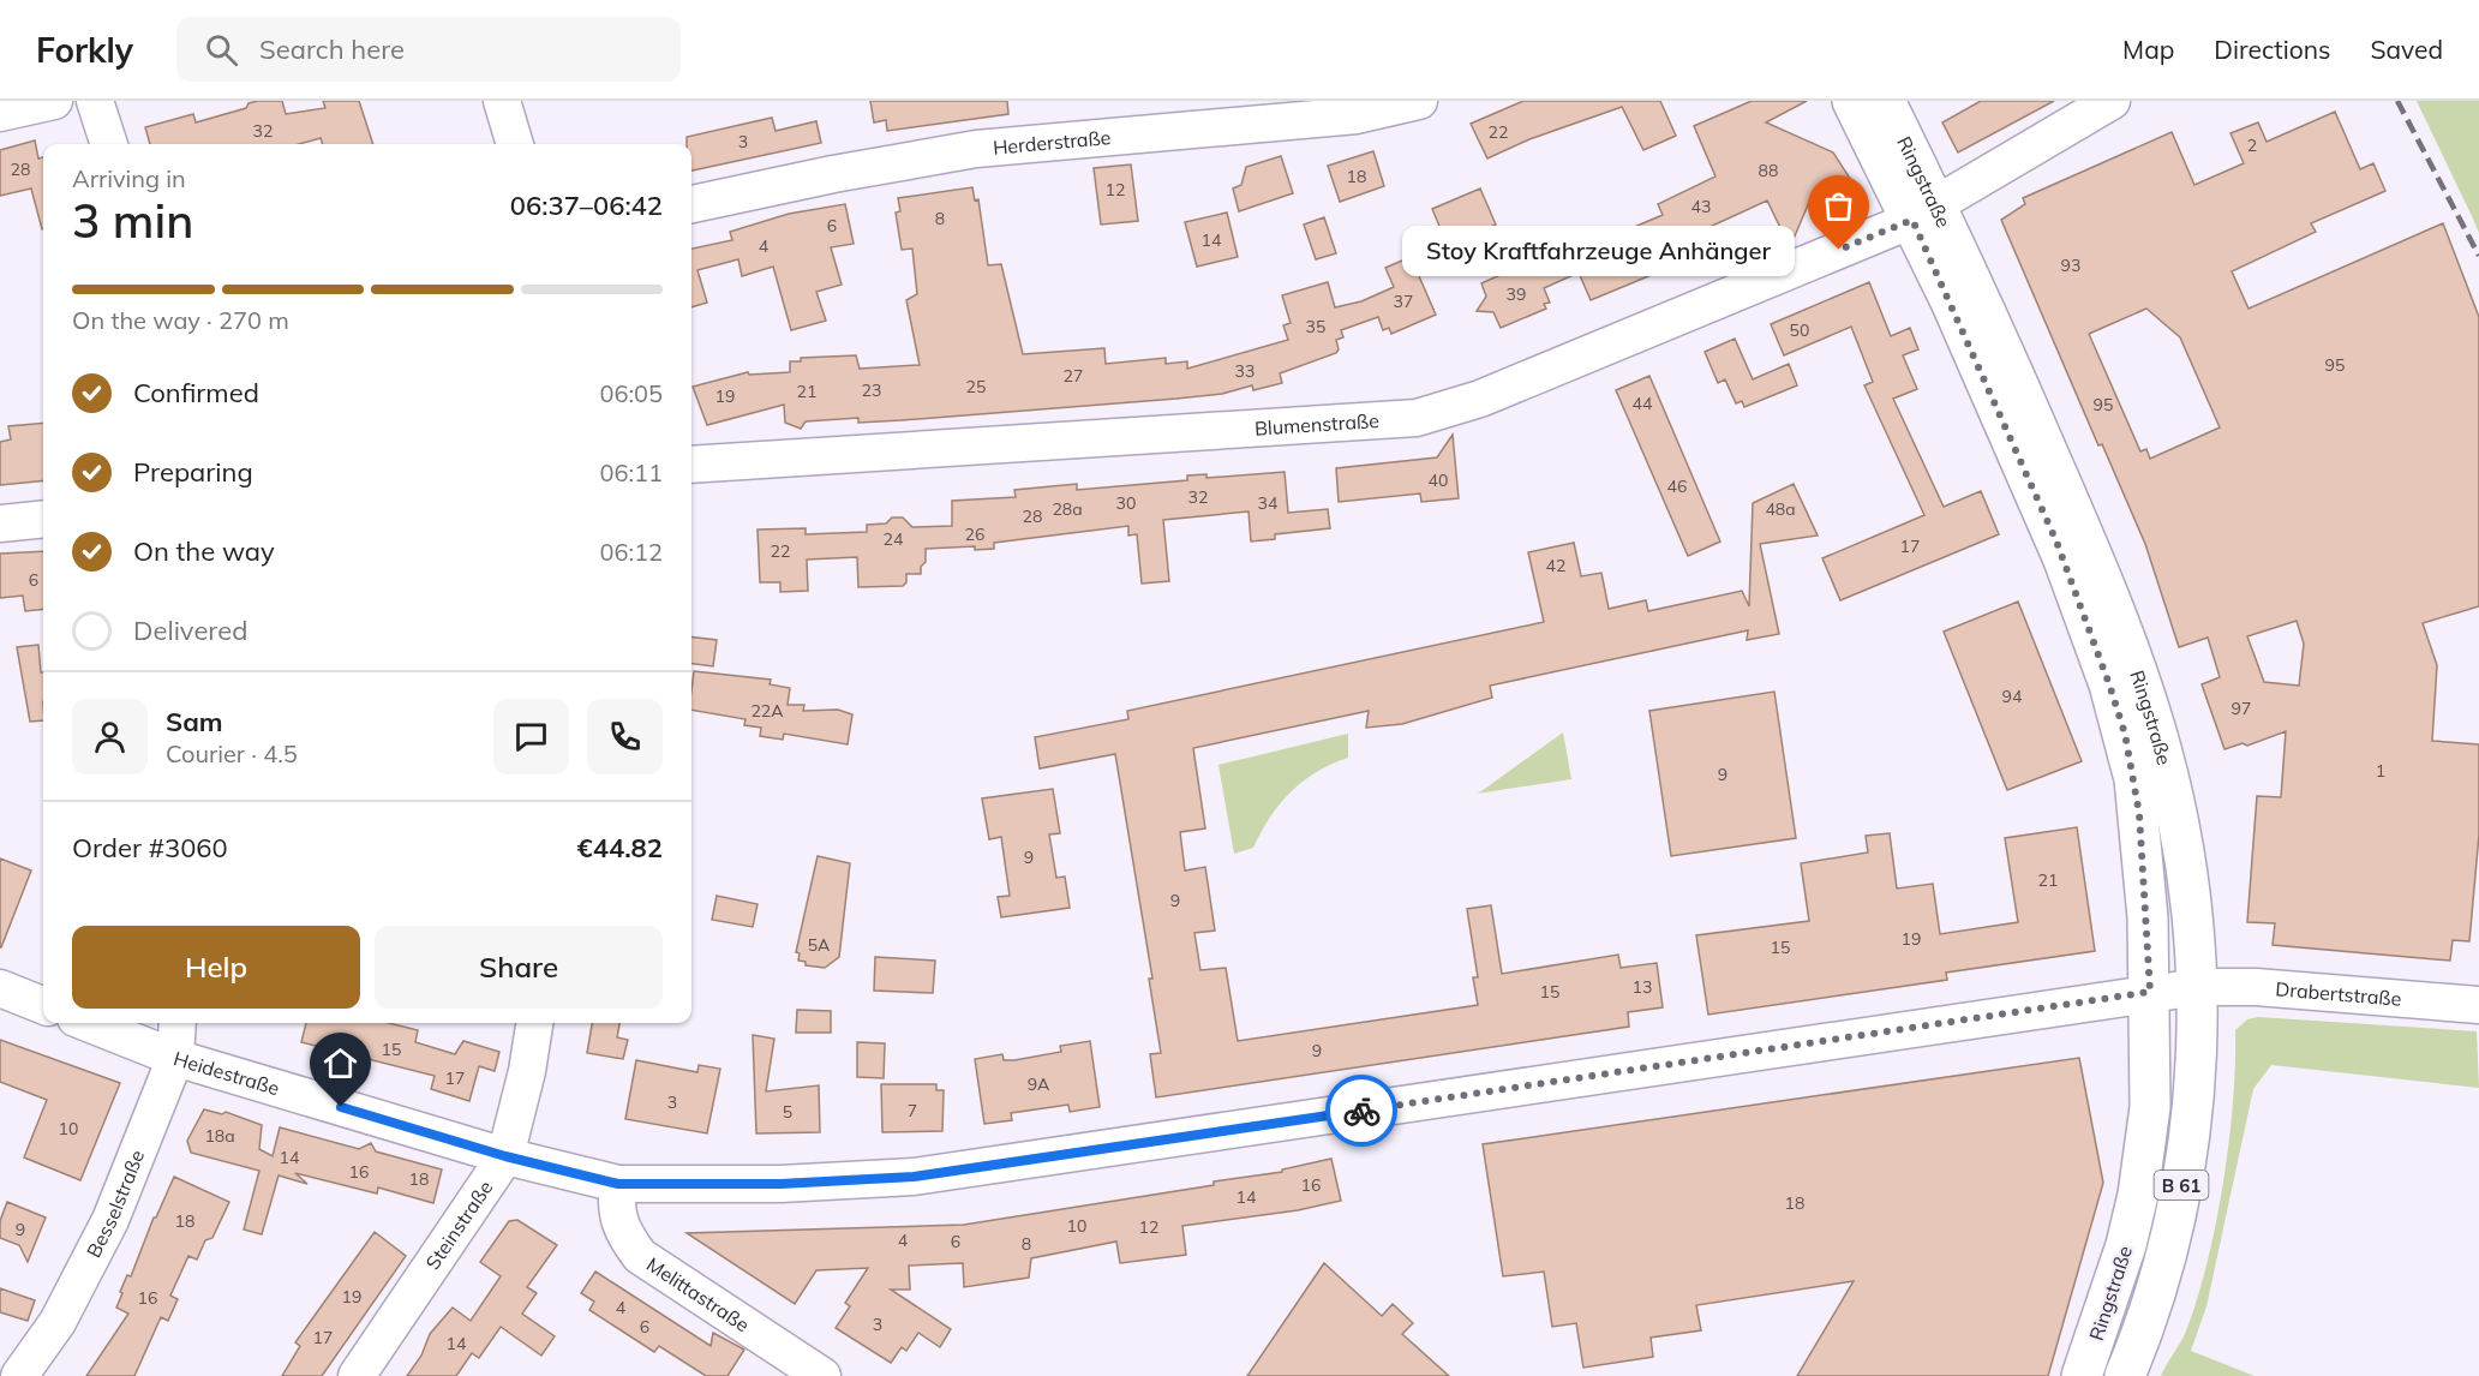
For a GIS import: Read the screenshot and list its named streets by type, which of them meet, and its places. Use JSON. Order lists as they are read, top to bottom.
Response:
{
  "streets": {
    "main road": ["Ringstraße", "B 61"],
    "street": [
      "Herderstraße",
      "Blumenstraße",
      "Drabertstraße",
      "Heidestraße",
      "Besselstraße",
      "Steinstraße",
      "Melittastraße"
    ]
  },
  "crossings": [
    ["Ringstraße", "Blumenstraße"],
    ["Ringstraße", "Drabertstraße"],
    ["Drabertstraße", "Heidestraße"],
    ["Drabertstraße", "Melittastraße"],
    ["Heidestraße", "Besselstraße"],
    ["Heidestraße", "Steinstraße"],
    ["Heidestraße", "Melittastraße"]
  ],
  "places": ["Stoy Kraftfahrzeuge Anhänger"],
  "house_numbers": [
    "32",
    "22",
    "3",
    "2",
    "28",
    "88",
    "18",
    "12",
    "43",
    "8",
    "6",
    "14",
    "4",
    "93",
    "39",
    "37",
    "35",
    "50",
    "95",
    "33",
    "27",
    "25",
    "23",
    "21",
    "19",
    "44",
    "95",
    "40",
    "46",
    "32",
    "30",
    "34",
    "28a",
    "48a",
    "28",
    "26",
    "24",
    "17",
    "22",
    "42",
    "6",
    "94",
    "97",
    "22A",
    "1",
    "9",
    "9",
    "21",
    "9",
    "19",
    "5A",
    "15",
    "13",
    "15",
    "15",
    "9",
    "17",
    "9A",
    "3",
    "7",
    "5",
    "10",
    "18a",
    "14",
    "16",
    "18",
    "16",
    "14",
    "18",
    "18",
    "10",
    "12",
    "9",
    "4",
    "6",
    "8",
    "19",
    "16",
    "4",
    "3",
    "6",
    "17",
    "14"
  ],
  "page": {
    "header": "Forkly",
    "search": "Search here",
    "nav": ["Map", "Directions", "Saved"],
    "heading": ["3 min", "Arriving in", "06:37–06:42"],
    "panel": [
      "Sam",
      "Courier · 4.5",
      "Order #3060",
      "€44.82"
    ],
    "bubble": "Stoy Kraftfahrzeuge Anhänger",
    "bar": "On the way · 270 m",
    "list": [
      ["Confirmed", "06:05"],
      ["Preparing", "06:11"],
      ["On the way", "06:12"],
      "Delivered"
    ],
    "buttons": ["Help", "Share"]
  }
}
